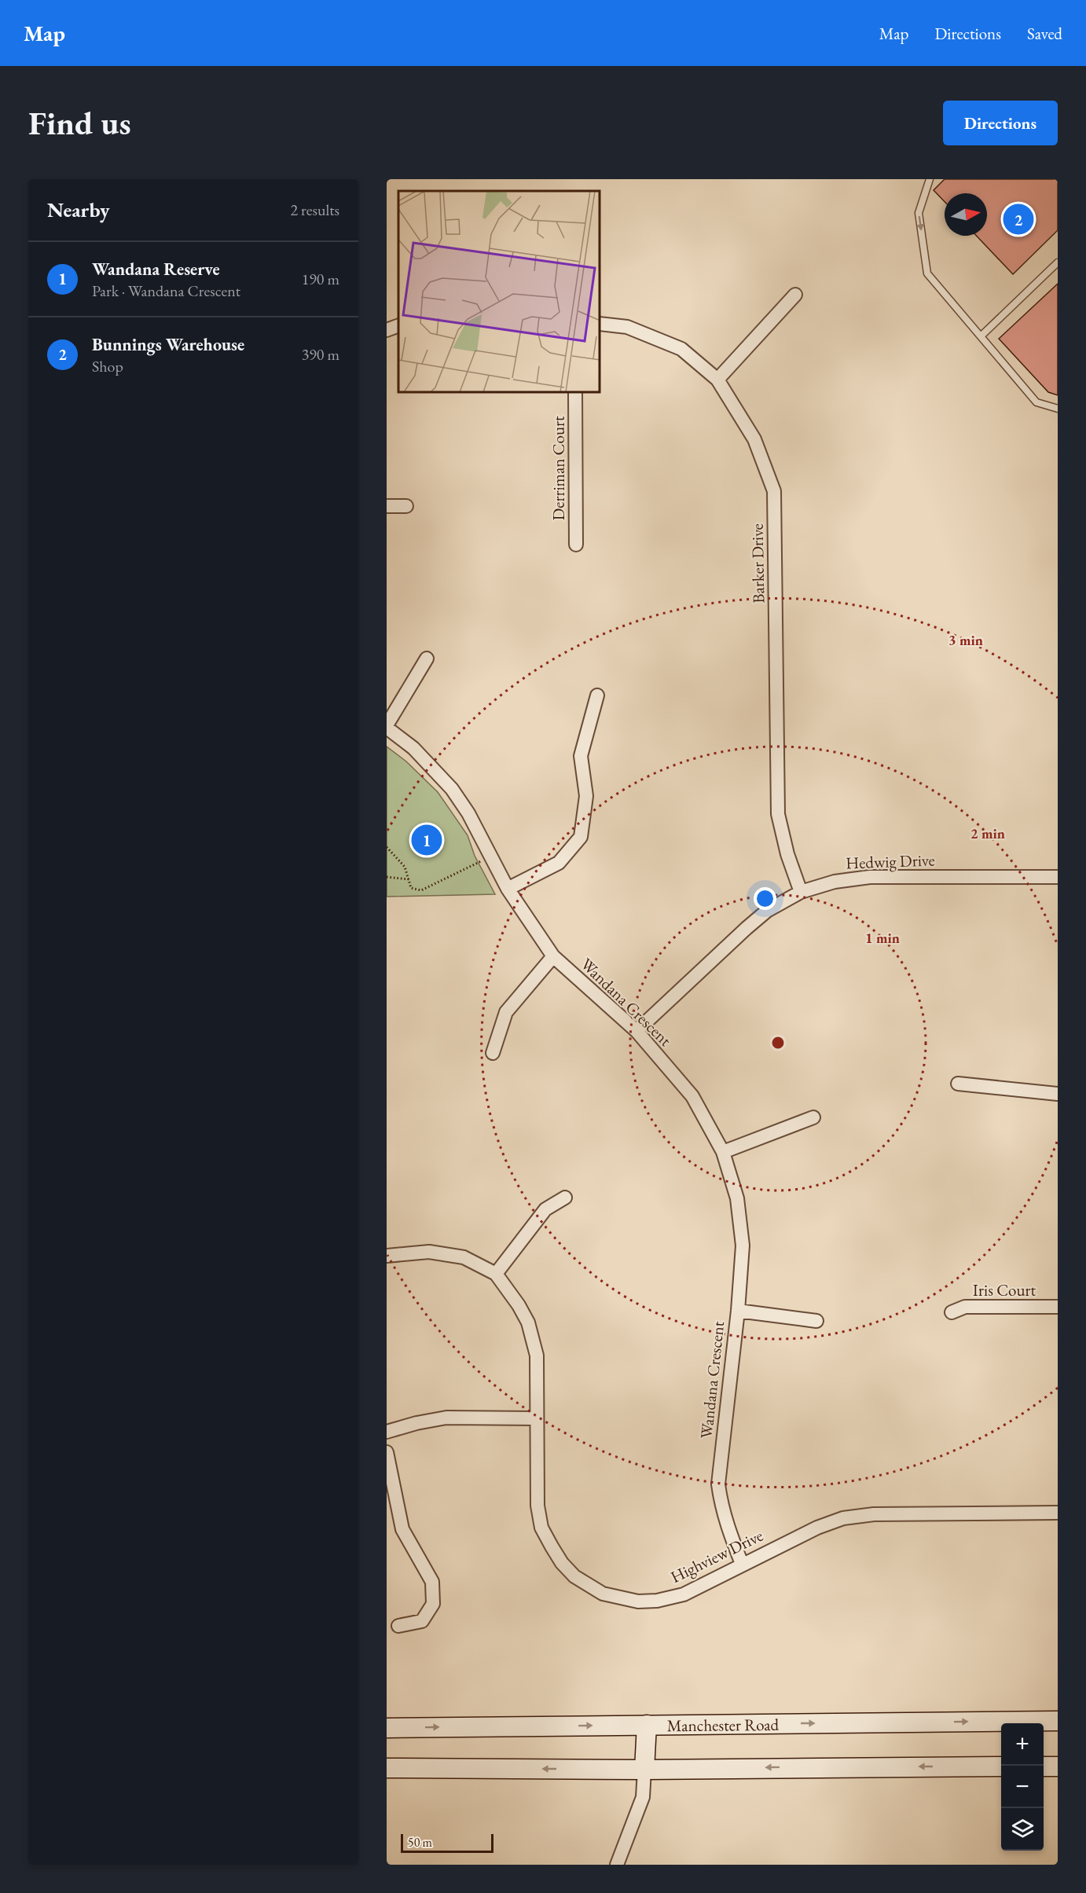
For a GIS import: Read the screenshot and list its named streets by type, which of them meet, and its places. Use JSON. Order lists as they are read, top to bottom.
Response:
{
  "streets": {
    "main road": ["Manchester Road"],
    "street": [
      "Derriman Court",
      "Barker Drive",
      "Hedwig Drive",
      "Wandana Crescent",
      "Iris Court",
      "Highview Drive"
    ]
  },
  "crossings": [
    ["Barker Drive", "Hedwig Drive"],
    ["Hedwig Drive", "Wandana Crescent"],
    ["Wandana Crescent", "Highview Drive"]
  ],
  "scale_bar": "50 m",
  "north": "right",
  "page": {
    "header": "Map",
    "nav": ["Map", "Directions", "Saved"],
    "buttons": "Directions",
    "title": "Find us",
    "heading": ["Nearby", "2 results"],
    "pins": ["2", "1"],
    "list": [
      {
        "mark": "1",
        "name": "Wandana Reserve",
        "note": "Park · Wandana Crescent",
        "value": "190 m"
      },
      {
        "mark": "2",
        "name": "Bunnings Warehouse",
        "note": "Shop",
        "value": "390 m"
      }
    ],
    "map_buttons": ["+", "−"],
    "scale": "50 m"
  },
  "rings": ["3 min", "2 min", "1 min"]
}
